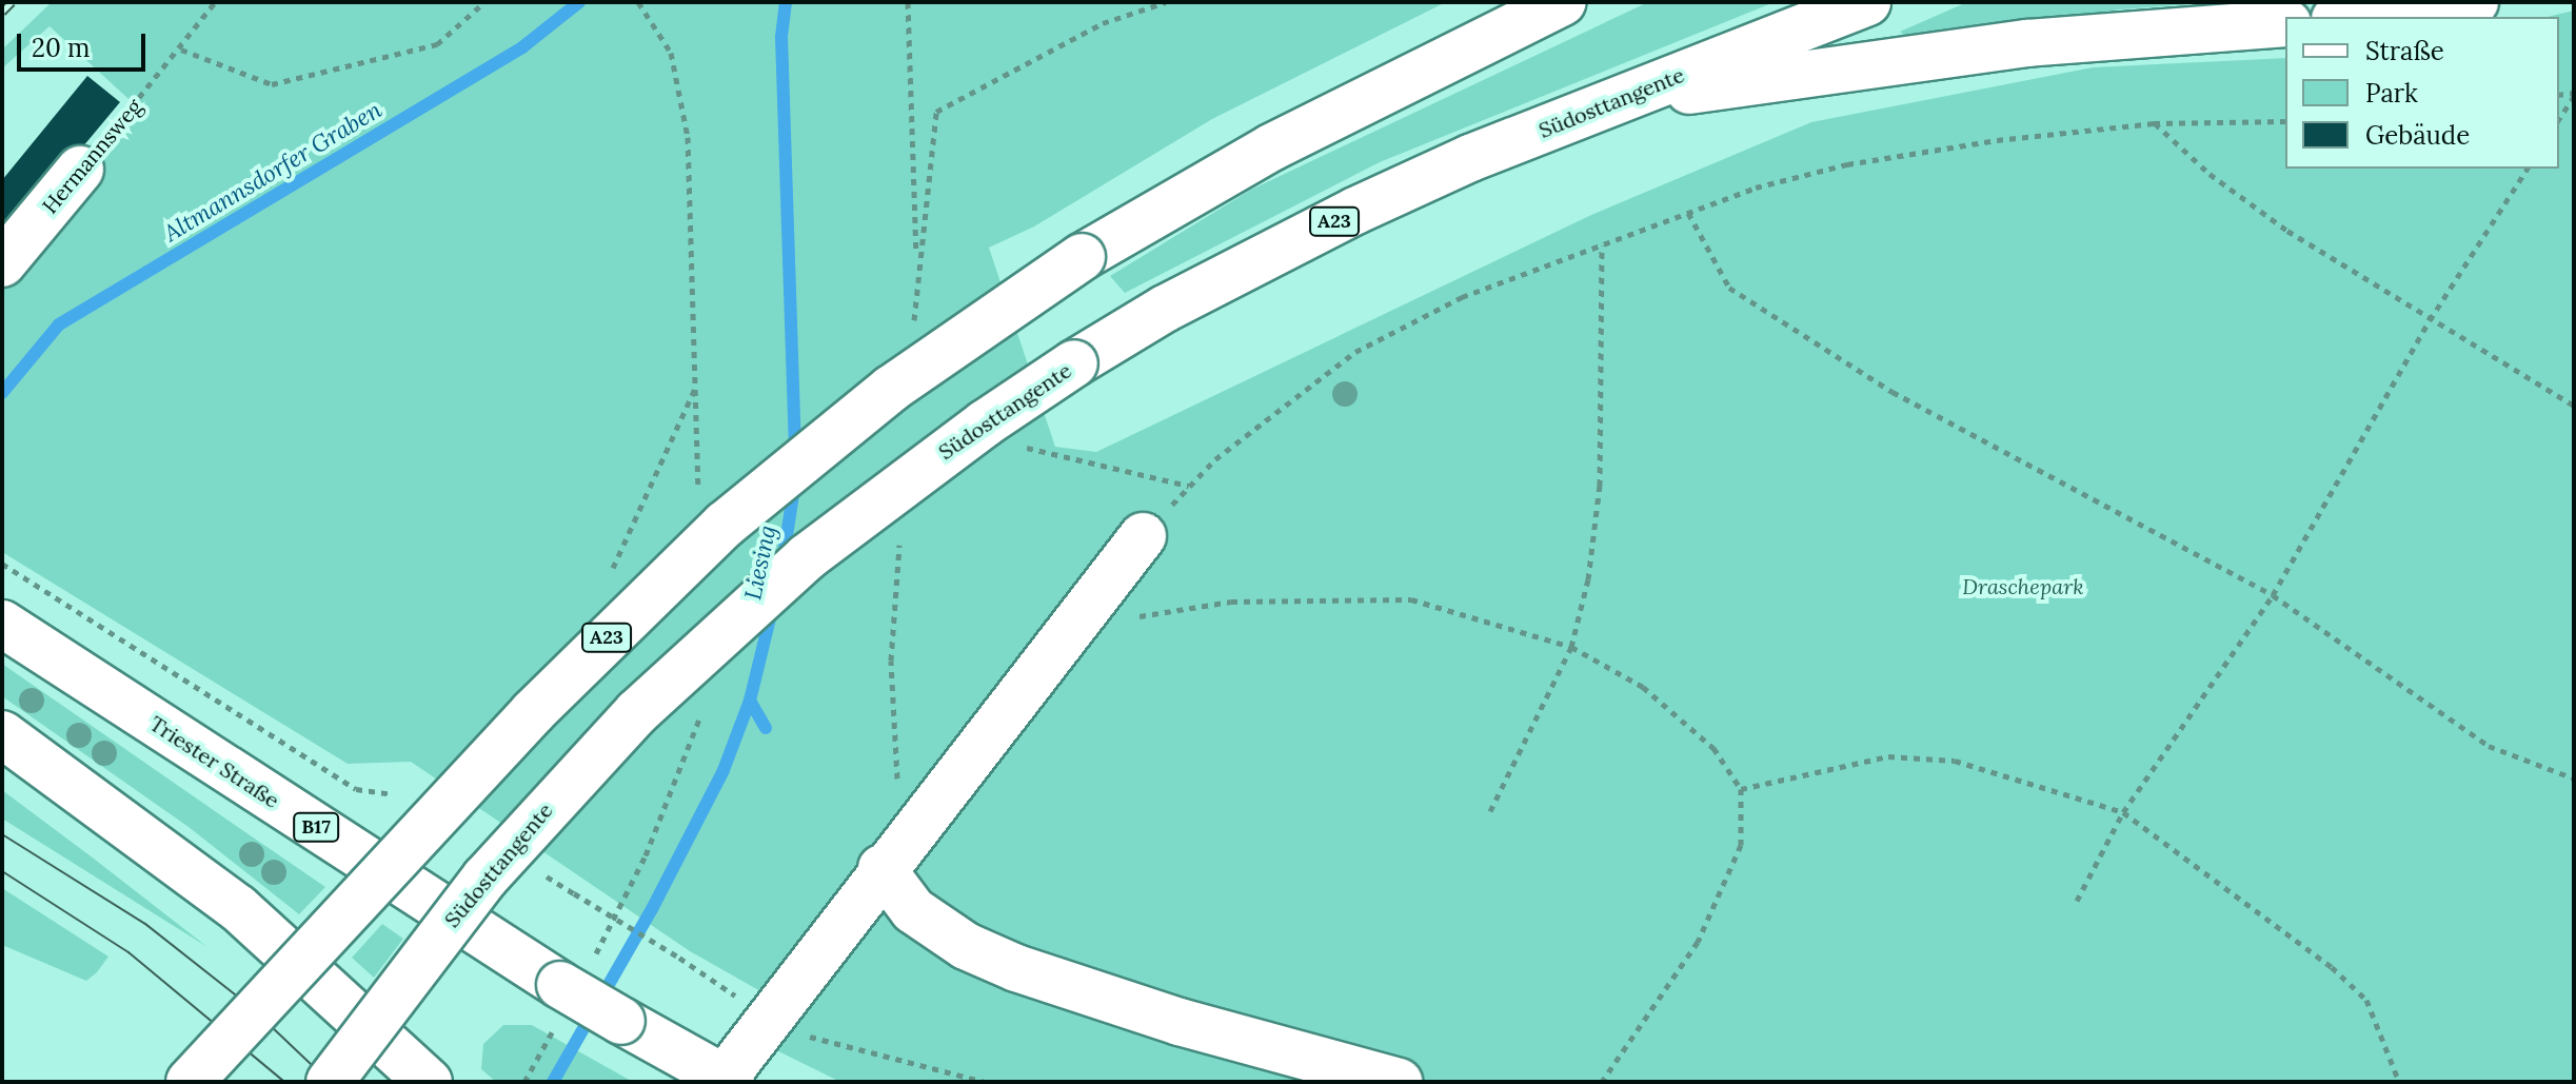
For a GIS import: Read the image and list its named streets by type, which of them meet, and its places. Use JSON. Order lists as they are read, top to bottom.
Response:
{
  "streets": {
    "main road": [
      "Südosttangente",
      "Hermannsweg",
      "A23",
      "Triester Straße",
      "B17"
    ]
  },
  "water": ["Altmannsdorfer Graben", "Liesing"],
  "parks": ["Draschepark"],
  "legend": ["Straße", "Park", "Gebäude"],
  "scale_bar": "20 m"
}
